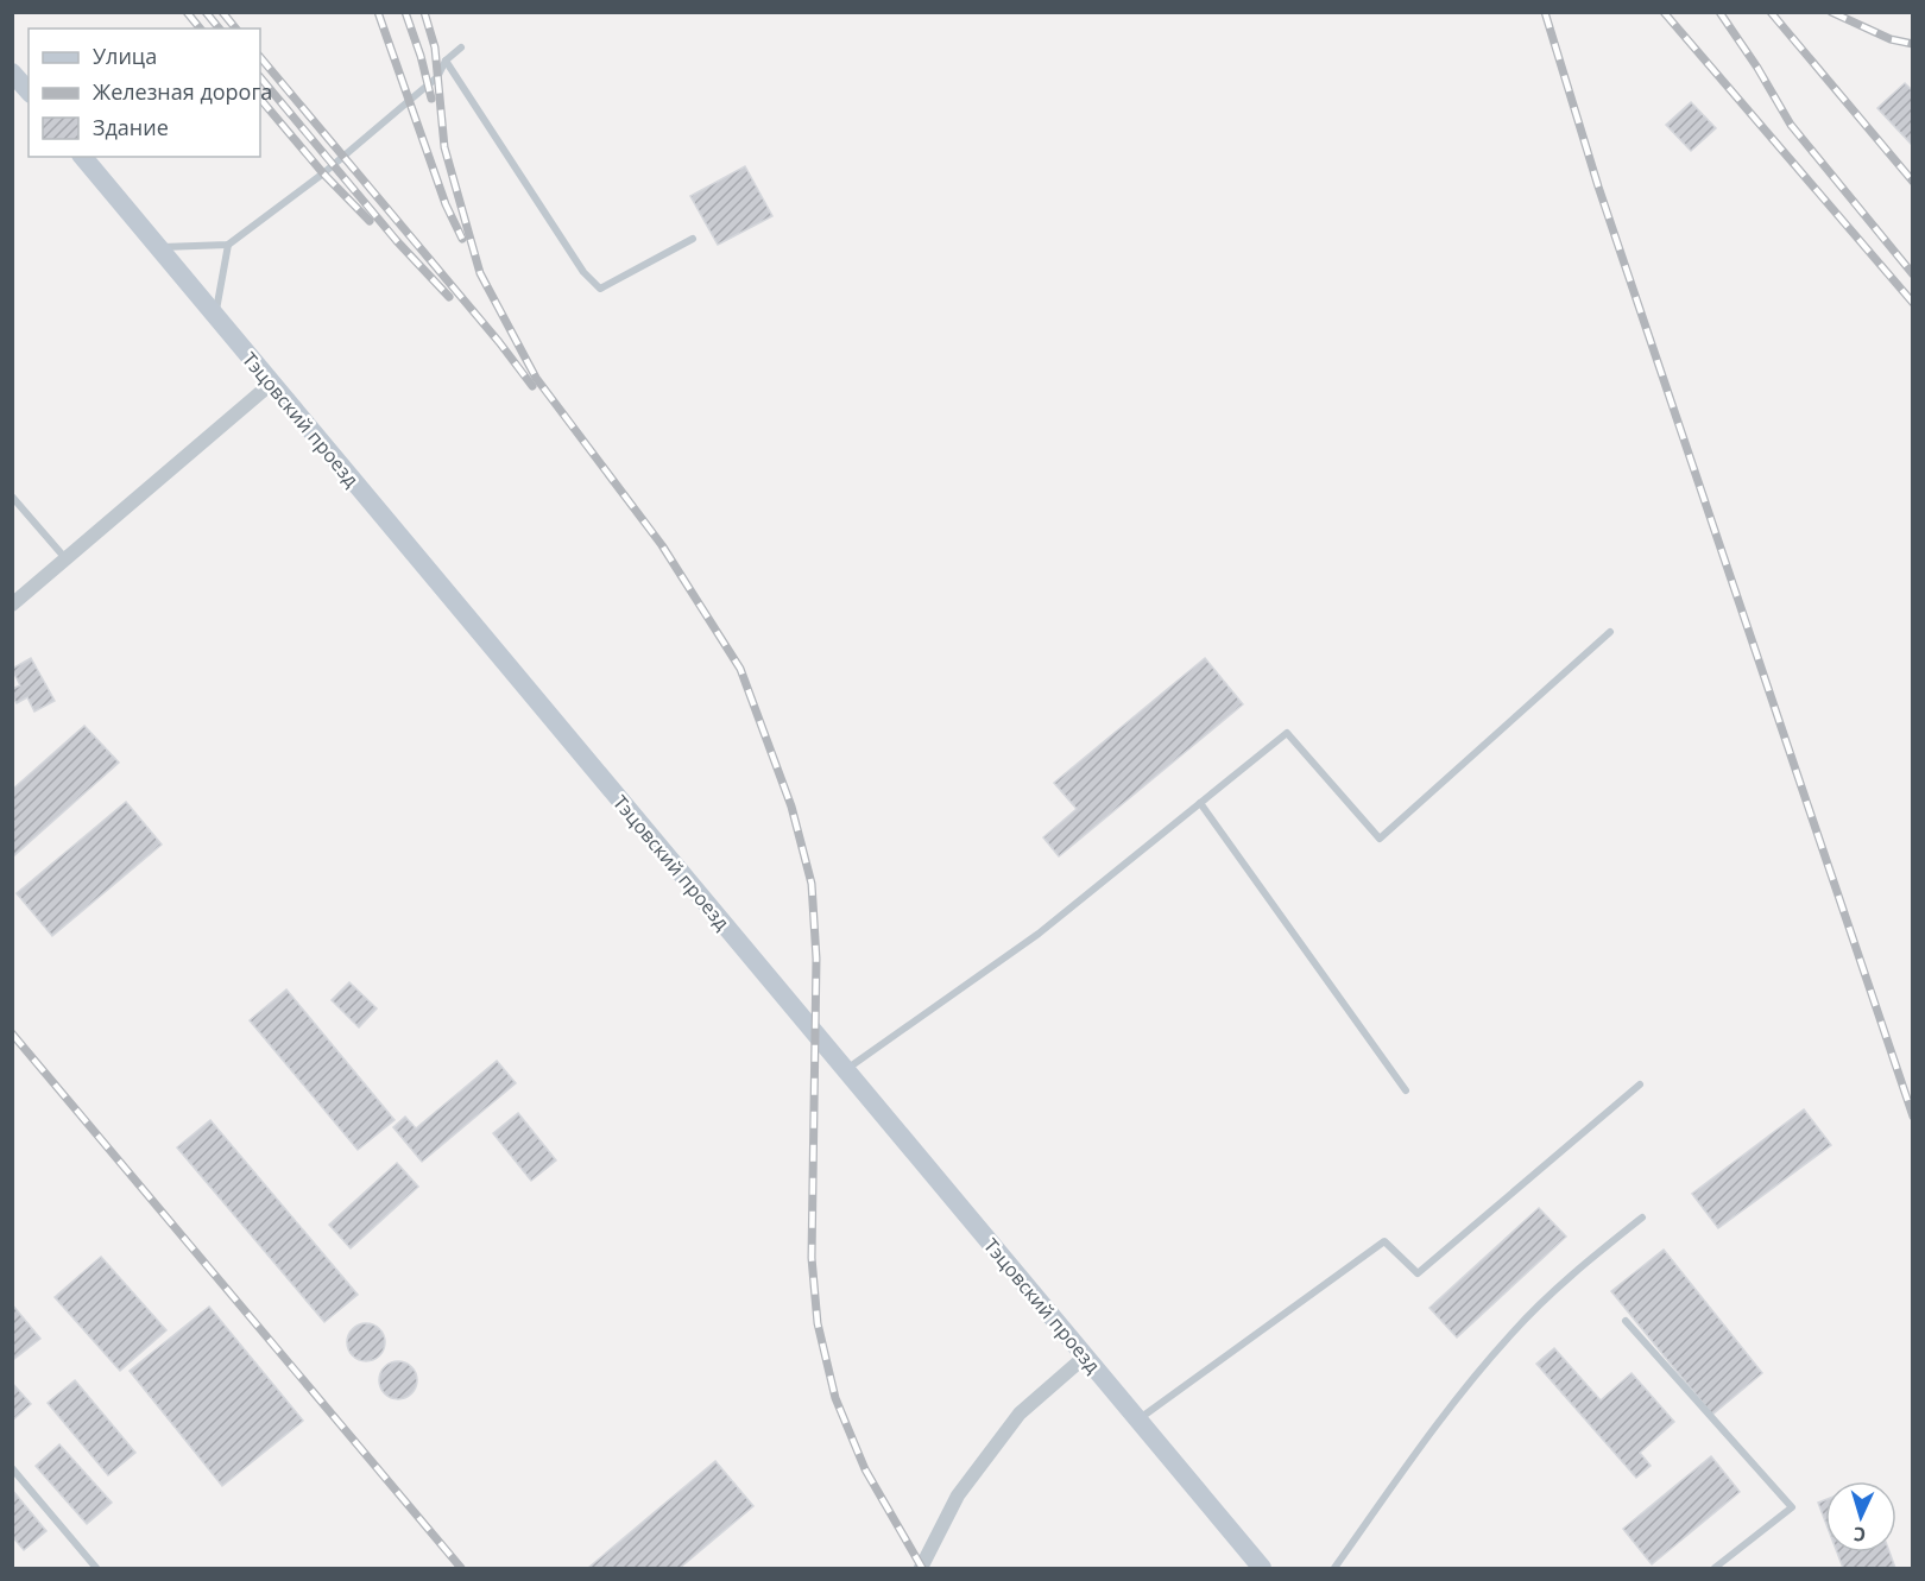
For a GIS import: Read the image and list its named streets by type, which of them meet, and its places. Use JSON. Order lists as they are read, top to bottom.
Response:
{
  "streets": {
    "street": ["Тэцовский проезд"]
  },
  "legend": ["Улица", "Железная дорога", "Здание"],
  "north": "bottom"
}
